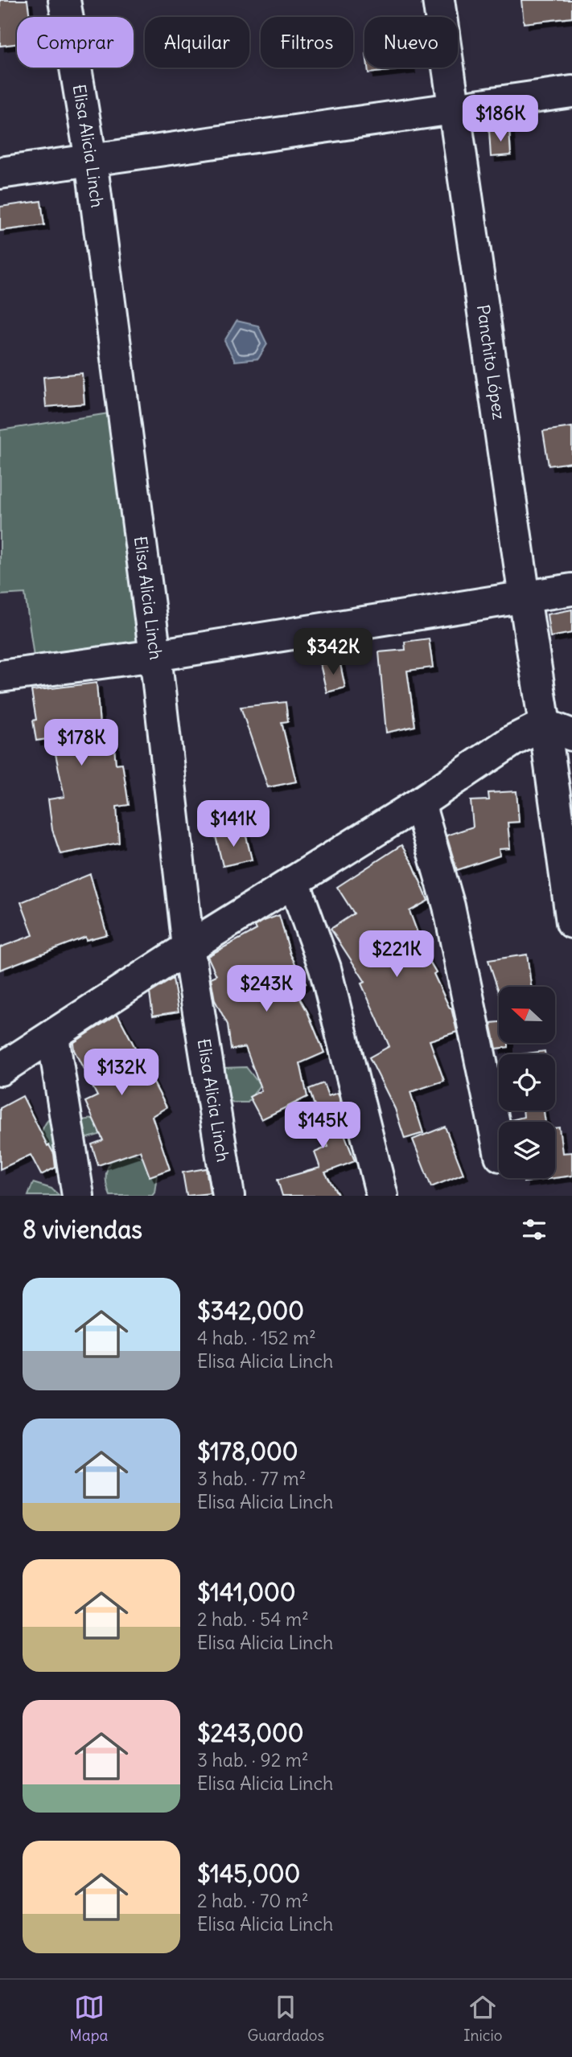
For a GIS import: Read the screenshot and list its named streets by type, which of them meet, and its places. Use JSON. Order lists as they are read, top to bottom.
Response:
{
  "streets": {
    "street": ["Elisa Alicia Linch", "Panchito López"]
  },
  "north": "left",
  "page": {
    "chip": [
      "Comprar",
      "Alquilar",
      "Filtros",
      "Nuevo"
    ],
    "price": [
      "$186K",
      "$342K",
      "$178K",
      "$141K",
      "$221K",
      "$243K",
      "$132K",
      "$145K"
    ],
    "heading": "8 viviendas",
    "list": [
      {
        "name": "$342,000",
        "note": "4 hab. · 152 m² · Elisa Alicia Linch"
      },
      {
        "name": "$178,000",
        "note": "3 hab. · 77 m² · Elisa Alicia Linch"
      },
      {
        "name": "$141,000",
        "note": "2 hab. · 54 m² · Elisa Alicia Linch"
      },
      {
        "name": "$243,000",
        "note": "3 hab. · 92 m² · Elisa Alicia Linch"
      },
      {
        "name": "$145,000",
        "note": "2 hab. · 70 m² · Elisa Alicia Linch"
      }
    ],
    "tabs": ["Mapa", "Guardados", "Inicio"]
  }
}
